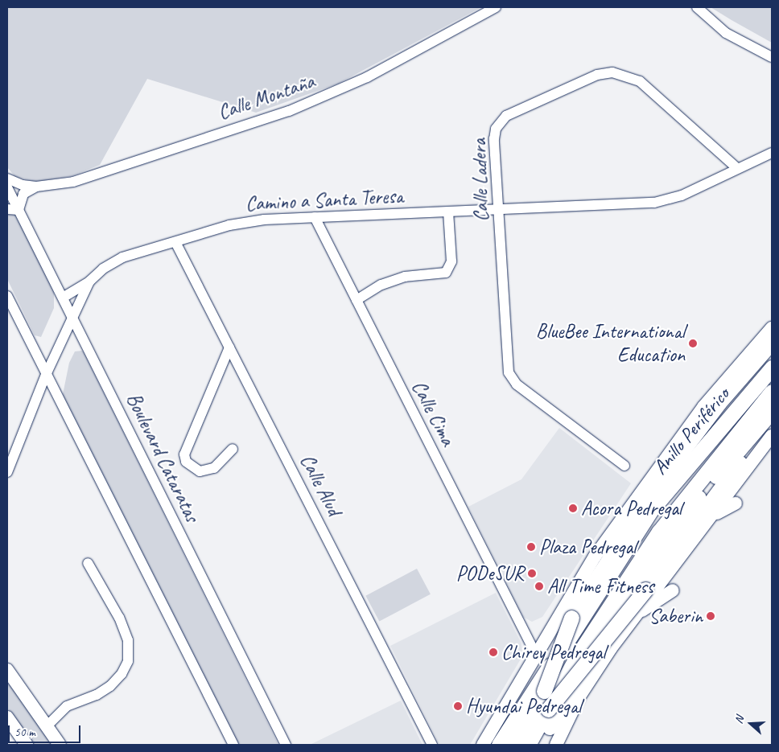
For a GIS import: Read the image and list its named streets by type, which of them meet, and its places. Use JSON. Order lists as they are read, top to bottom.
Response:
{
  "streets": {
    "highway": ["Anillo Periférico"],
    "street": [
      "Calle Montaña",
      "Calle Ladera",
      "Camino a Santa Teresa",
      "Calle Cima",
      "Boulevard Cataratas",
      "Calle Alud"
    ]
  },
  "crossings": [
    ["Calle Ladera", "Camino a Santa Teresa"],
    ["Camino a Santa Teresa", "Calle Cima"],
    ["Camino a Santa Teresa", "Boulevard Cataratas"],
    ["Camino a Santa Teresa", "Calle Alud"]
  ],
  "places": [
    "BlueBee International Education",
    "Acora Pedregal",
    "Plaza Pedregal",
    "PODeSUR",
    "All Time Fitness",
    "Saberin",
    "Chirey Pedregal",
    "Hyundai Pedregal"
  ],
  "scale_bar": "50 m",
  "north": "left"
}
